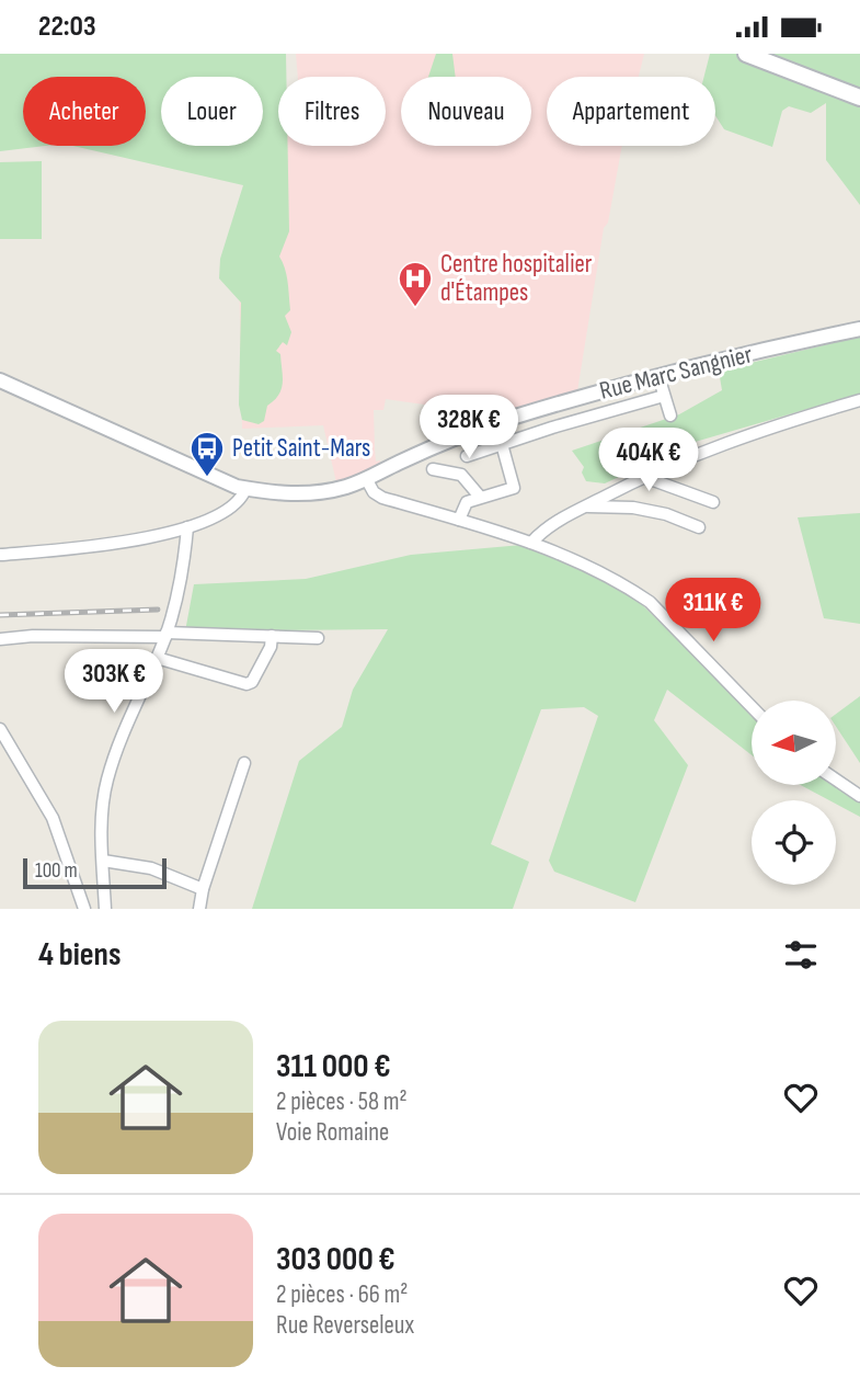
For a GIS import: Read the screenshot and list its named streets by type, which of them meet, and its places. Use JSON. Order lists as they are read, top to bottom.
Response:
{
  "streets": {
    "street": ["Rue Marc Sangnier"]
  },
  "places": {
    "hospital": ["Centre hospitalier d'Étampes"],
    "bus stop": ["Petit Saint-Mars"]
  },
  "scale_bar": "100 m",
  "north": "left",
  "page": {
    "status": "22:03",
    "chip": [
      "Acheter",
      "Louer",
      "Filtres",
      "Nouveau",
      "Appartement"
    ],
    "price": [
      "328K €",
      "404K €",
      "311K €",
      "303K €"
    ],
    "scale": "100 m",
    "heading": "4 biens",
    "list": [
      {
        "name": "311 000 €",
        "note": "2 pièces · 58 m² · Voie Romaine"
      },
      {
        "name": "303 000 €",
        "note": "2 pièces · 66 m² · Rue Reverseleux"
      }
    ]
  }
}
